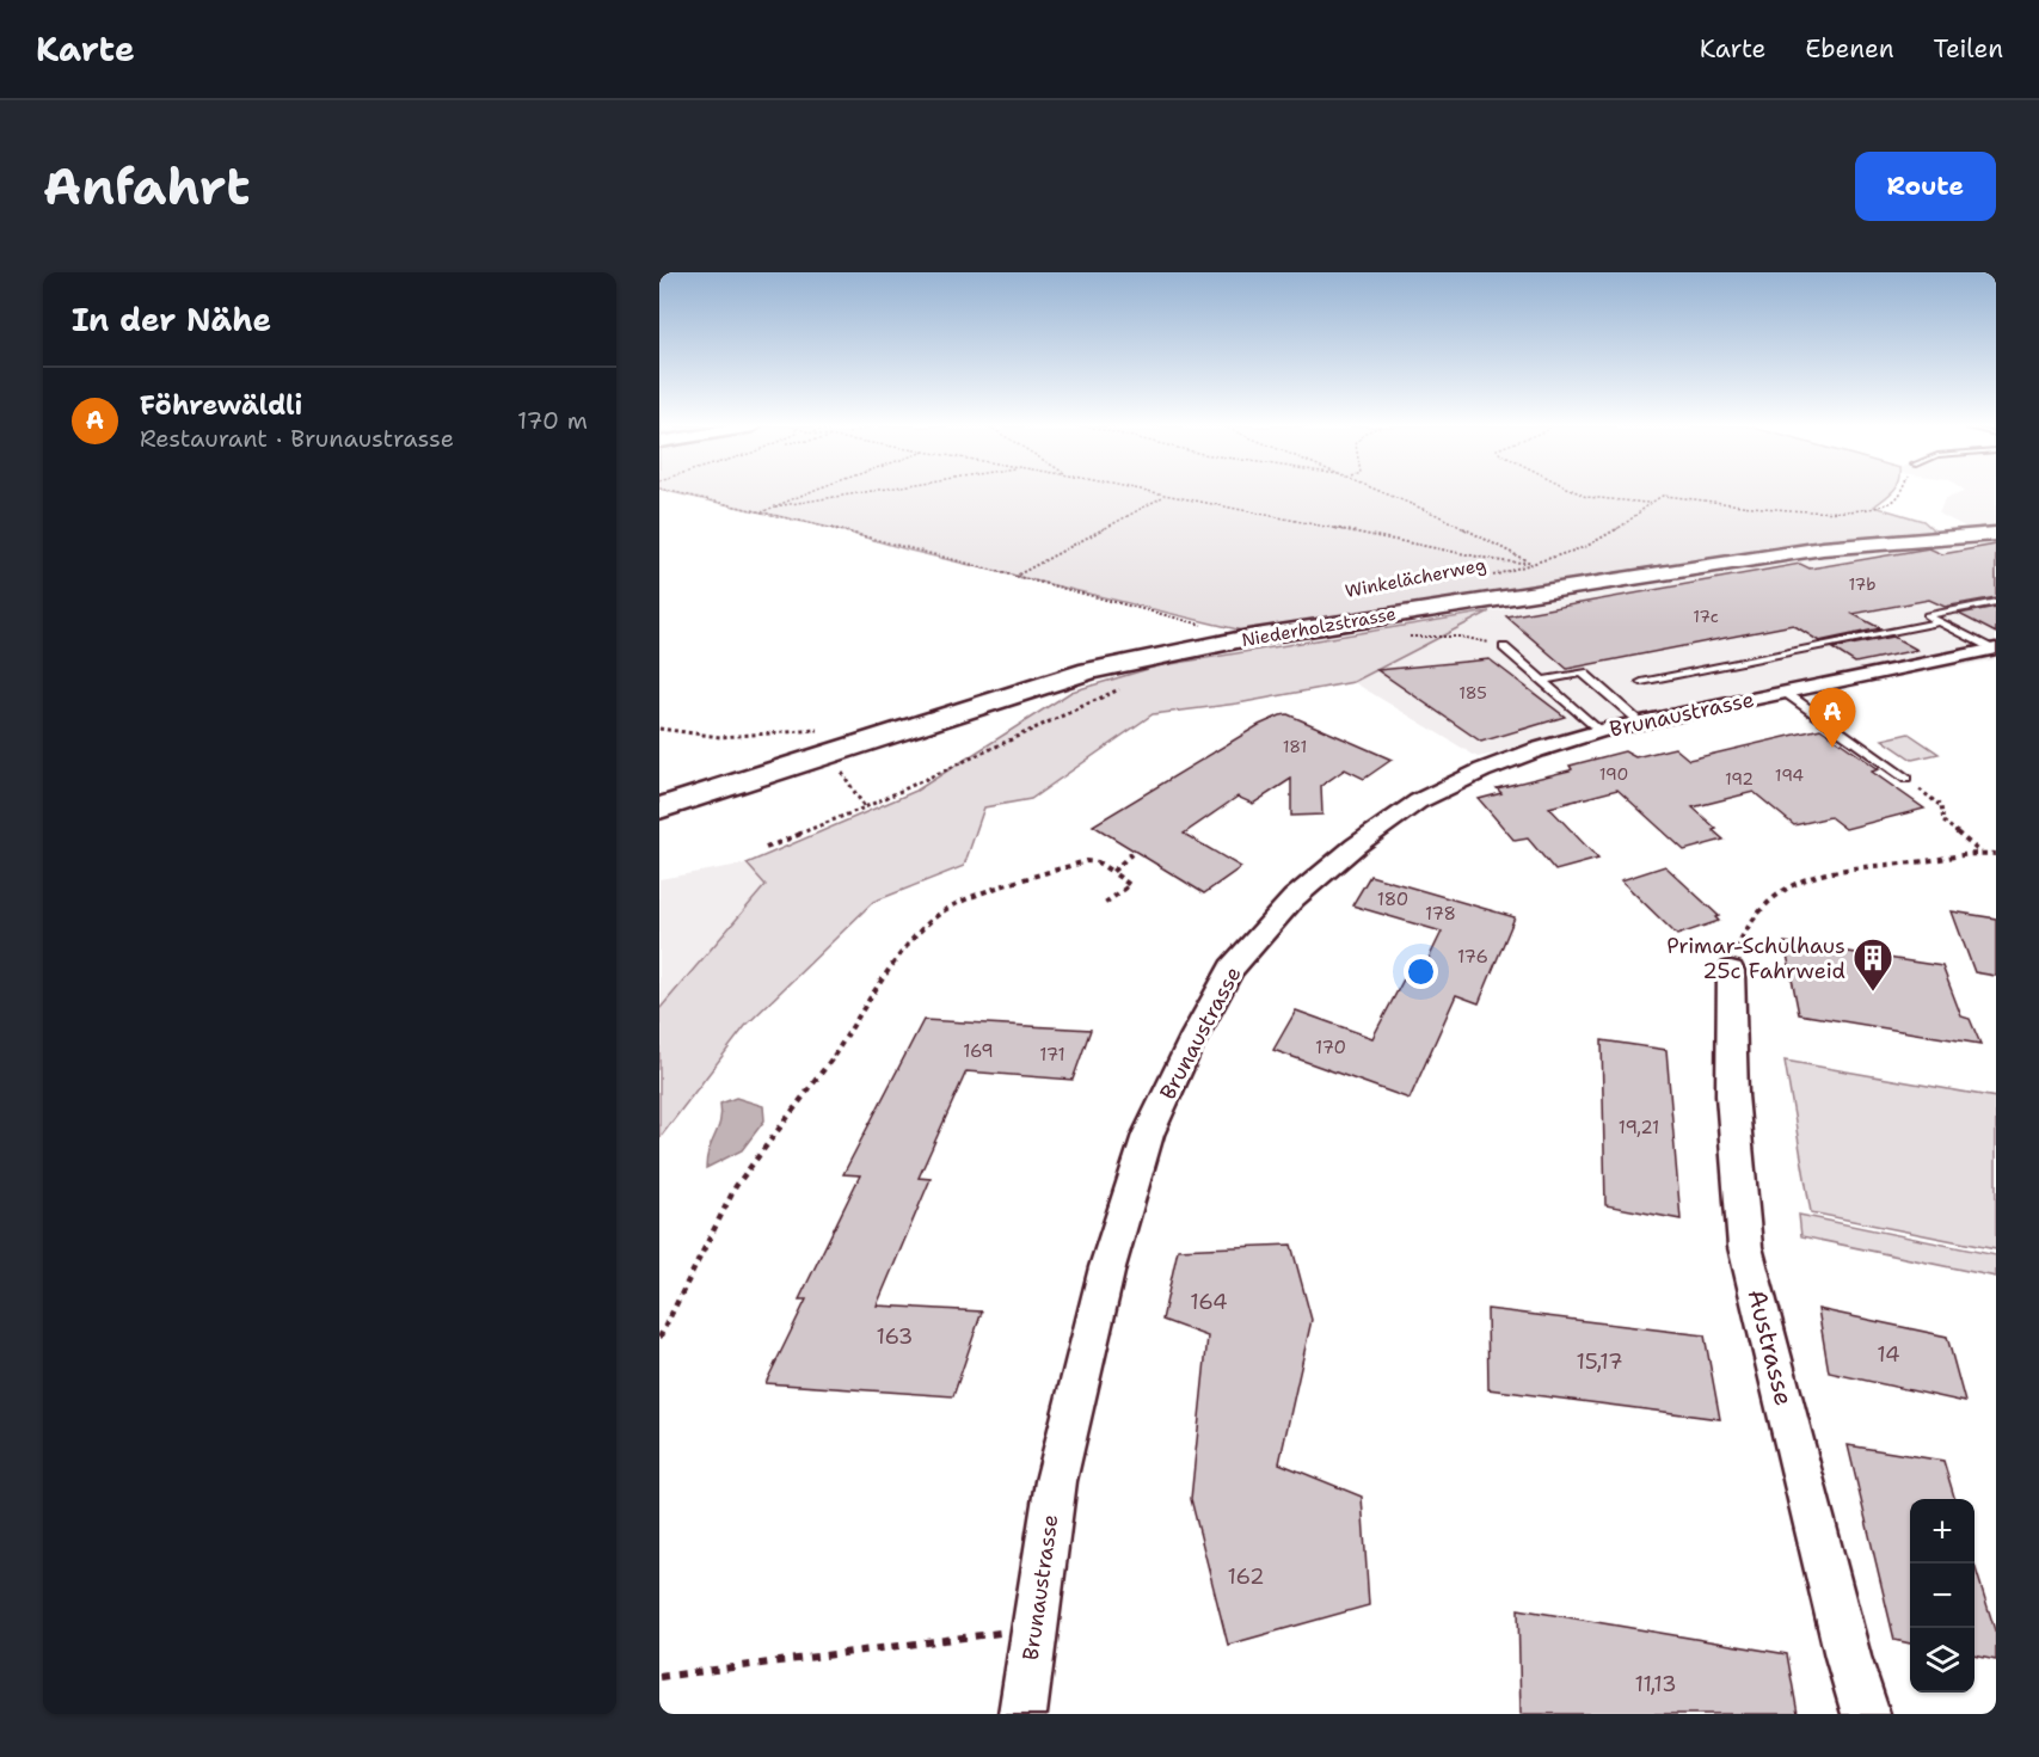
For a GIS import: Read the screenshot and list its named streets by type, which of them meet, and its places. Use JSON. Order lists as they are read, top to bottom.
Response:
{
  "streets": {
    "main road": ["Niederholzstrasse"],
    "street": ["Brunaustrasse", "Austrasse"],
    "path": ["Winkelächerweg"]
  },
  "places": {
    "building": ["Primar-Schulhaus 25c Fahrweid"]
  },
  "house_numbers": [
    "17b",
    "17c",
    "185",
    "181",
    "190",
    "194",
    "192",
    "180",
    "178",
    "176",
    "170",
    "169",
    "171",
    "19,21",
    "164",
    "163",
    "14",
    "15,17",
    "162",
    "11,13"
  ],
  "page": {
    "header": "Karte",
    "nav": ["Karte", "Ebenen", "Teilen"],
    "buttons": "Route",
    "title": "Anfahrt",
    "heading": "In der Nähe",
    "list": [
      {
        "mark": "A",
        "name": "Föhrewäldli",
        "note": "Restaurant · Brunaustrasse",
        "value": "170 m"
      }
    ],
    "pins": "A",
    "map_buttons": ["+", "−"]
  }
}
